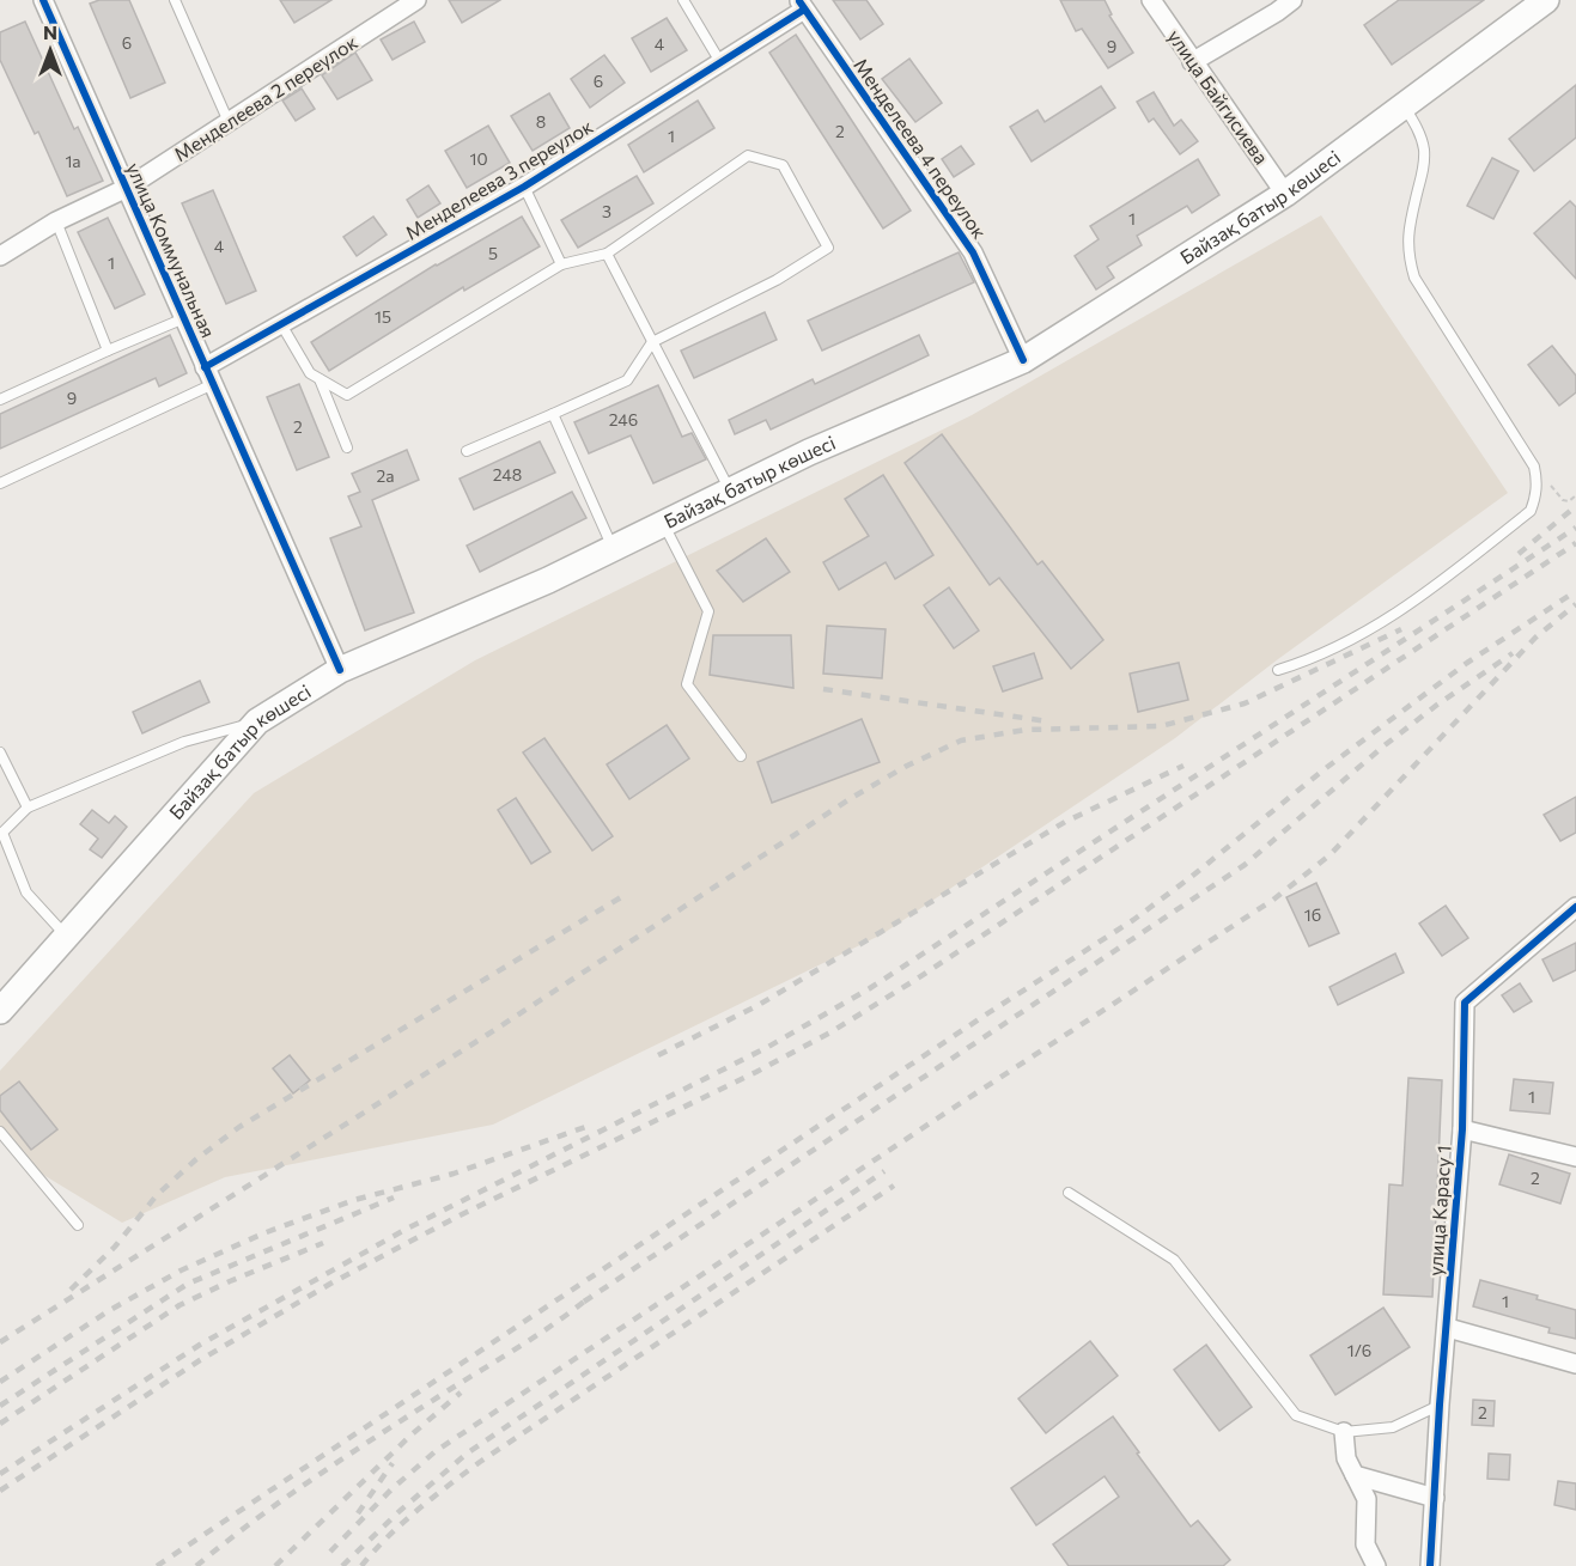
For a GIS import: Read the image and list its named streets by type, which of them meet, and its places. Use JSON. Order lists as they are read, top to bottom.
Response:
{
  "streets": {
    "main road": ["Байзақ батыр көшесі"],
    "street": [
      "улица Байгисиева",
      "Менделеева 2 переулок",
      "Менделеева 4 переулок",
      "Менделеева 3 переулок",
      "улица Коммунальная",
      "улица Карасу 1"
    ]
  },
  "crossings": [
    ["улица Байгисиева", "Байзақ батыр көшесі"],
    ["Менделеева 2 переулок", "улица Коммунальная"],
    ["Менделеева 4 переулок", "Менделеева 3 переулок"],
    ["Менделеева 4 переулок", "Байзақ батыр көшесі"],
    ["Менделеева 3 переулок", "улица Коммунальная"],
    ["Байзақ батыр көшесі", "улица Коммунальная"]
  ],
  "house_numbers": [
    "6",
    "4",
    "9",
    "6",
    "8",
    "2",
    "1",
    "10",
    "1а",
    "3",
    "1",
    "4",
    "5",
    "1",
    "15",
    "9",
    "246",
    "2",
    "248",
    "2а",
    "1б",
    "1",
    "2",
    "1",
    "1/6",
    "2"
  ],
  "north": "top"
}
